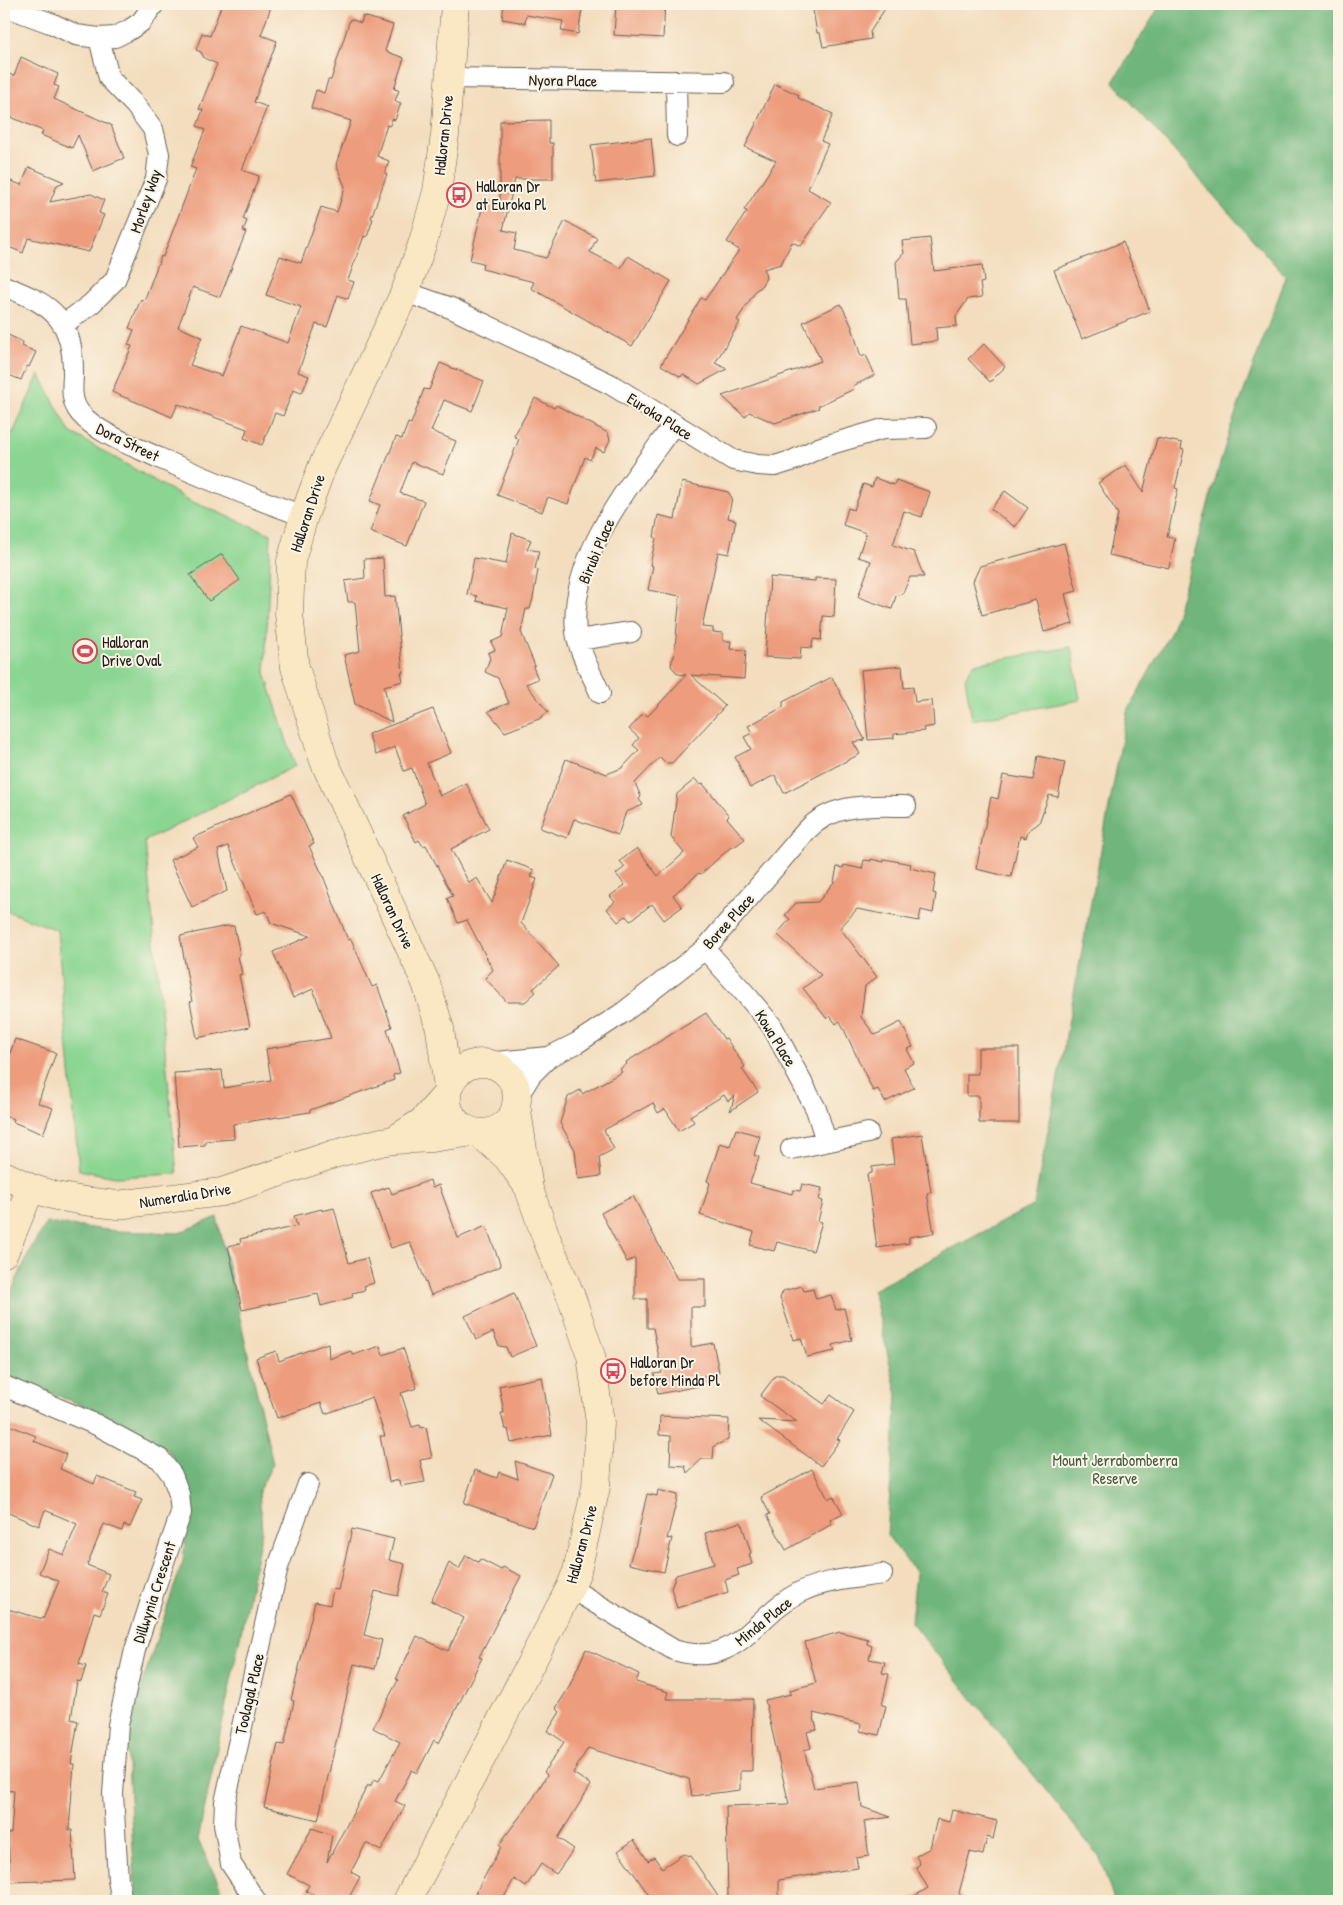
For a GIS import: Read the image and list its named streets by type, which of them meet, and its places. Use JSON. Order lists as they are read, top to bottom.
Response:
{
  "streets": {
    "street": [
      "Nyora Place",
      "Halloran Drive",
      "Morley Way",
      "Euroka Place",
      "Dora Street",
      "Birubi Place",
      "Boree Place",
      "Kowa Place",
      "Numeralia Drive",
      "Dillwynia Crescent",
      "Minda Place",
      "Toolagal Place"
    ]
  },
  "crossings": [
    ["Nyora Place", "Halloran Drive"],
    ["Halloran Drive", "Euroka Place"],
    ["Halloran Drive", "Dora Street"],
    ["Halloran Drive", "Boree Place"],
    ["Halloran Drive", "Numeralia Drive"],
    ["Halloran Drive", "Minda Place"],
    ["Morley Way", "Dora Street"],
    ["Euroka Place", "Birubi Place"],
    ["Boree Place", "Kowa Place"],
    ["Boree Place", "Numeralia Drive"]
  ],
  "parks": ["Mount Jerrabomberra Reserve"],
  "places": {
    "bus stop": ["Halloran Dr at Euroka Pl", "Halloran Dr before Minda Pl"],
    "sports": ["Halloran Drive Oval"]
  }
}
